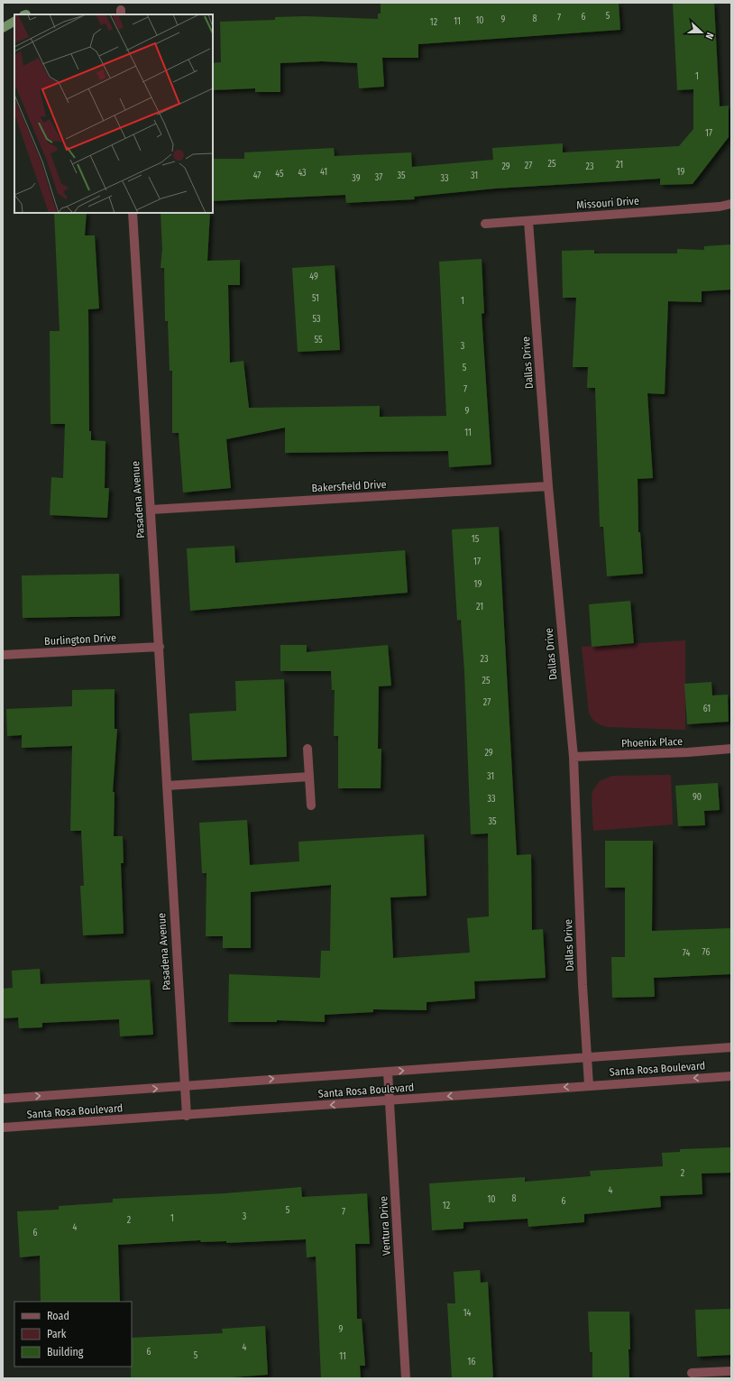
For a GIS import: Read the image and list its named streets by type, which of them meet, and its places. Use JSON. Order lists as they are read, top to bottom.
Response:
{
  "streets": {
    "street": [
      "Missouri Drive",
      "Dallas Drive",
      "Bakersfield Drive",
      "Pasadena Avenue",
      "Burlington Drive",
      "Phoenix Place",
      "Santa Rosa Boulevard",
      "Ventura Drive"
    ]
  },
  "crossings": [
    ["Missouri Drive", "Dallas Drive"],
    ["Dallas Drive", "Bakersfield Drive"],
    ["Dallas Drive", "Phoenix Place"],
    ["Dallas Drive", "Santa Rosa Boulevard"],
    ["Bakersfield Drive", "Pasadena Avenue"],
    ["Pasadena Avenue", "Burlington Drive"],
    ["Pasadena Avenue", "Santa Rosa Boulevard"],
    ["Santa Rosa Boulevard", "Ventura Drive"]
  ],
  "house_numbers": [
    "5",
    "6",
    "7",
    "8",
    "9",
    "10",
    "11",
    "12",
    "1",
    "17",
    "25",
    "21",
    "27",
    "29",
    "23",
    "41",
    "19",
    "43",
    "45",
    "47",
    "35",
    "31",
    "37",
    "39",
    "33",
    "49",
    "51",
    "1",
    "53",
    "55",
    "3",
    "5",
    "7",
    "9",
    "11",
    "15",
    "17",
    "19",
    "21",
    "23",
    "25",
    "27",
    "61",
    "29",
    "31",
    "90",
    "33",
    "35",
    "76",
    "74",
    "2",
    "4",
    "8",
    "10",
    "6",
    "12",
    "5",
    "7",
    "3",
    "1",
    "2",
    "4",
    "6",
    "14",
    "9",
    "4",
    "6",
    "5",
    "11",
    "16"
  ],
  "legend": ["Road", "Park", "Building"],
  "north": "right"
}
